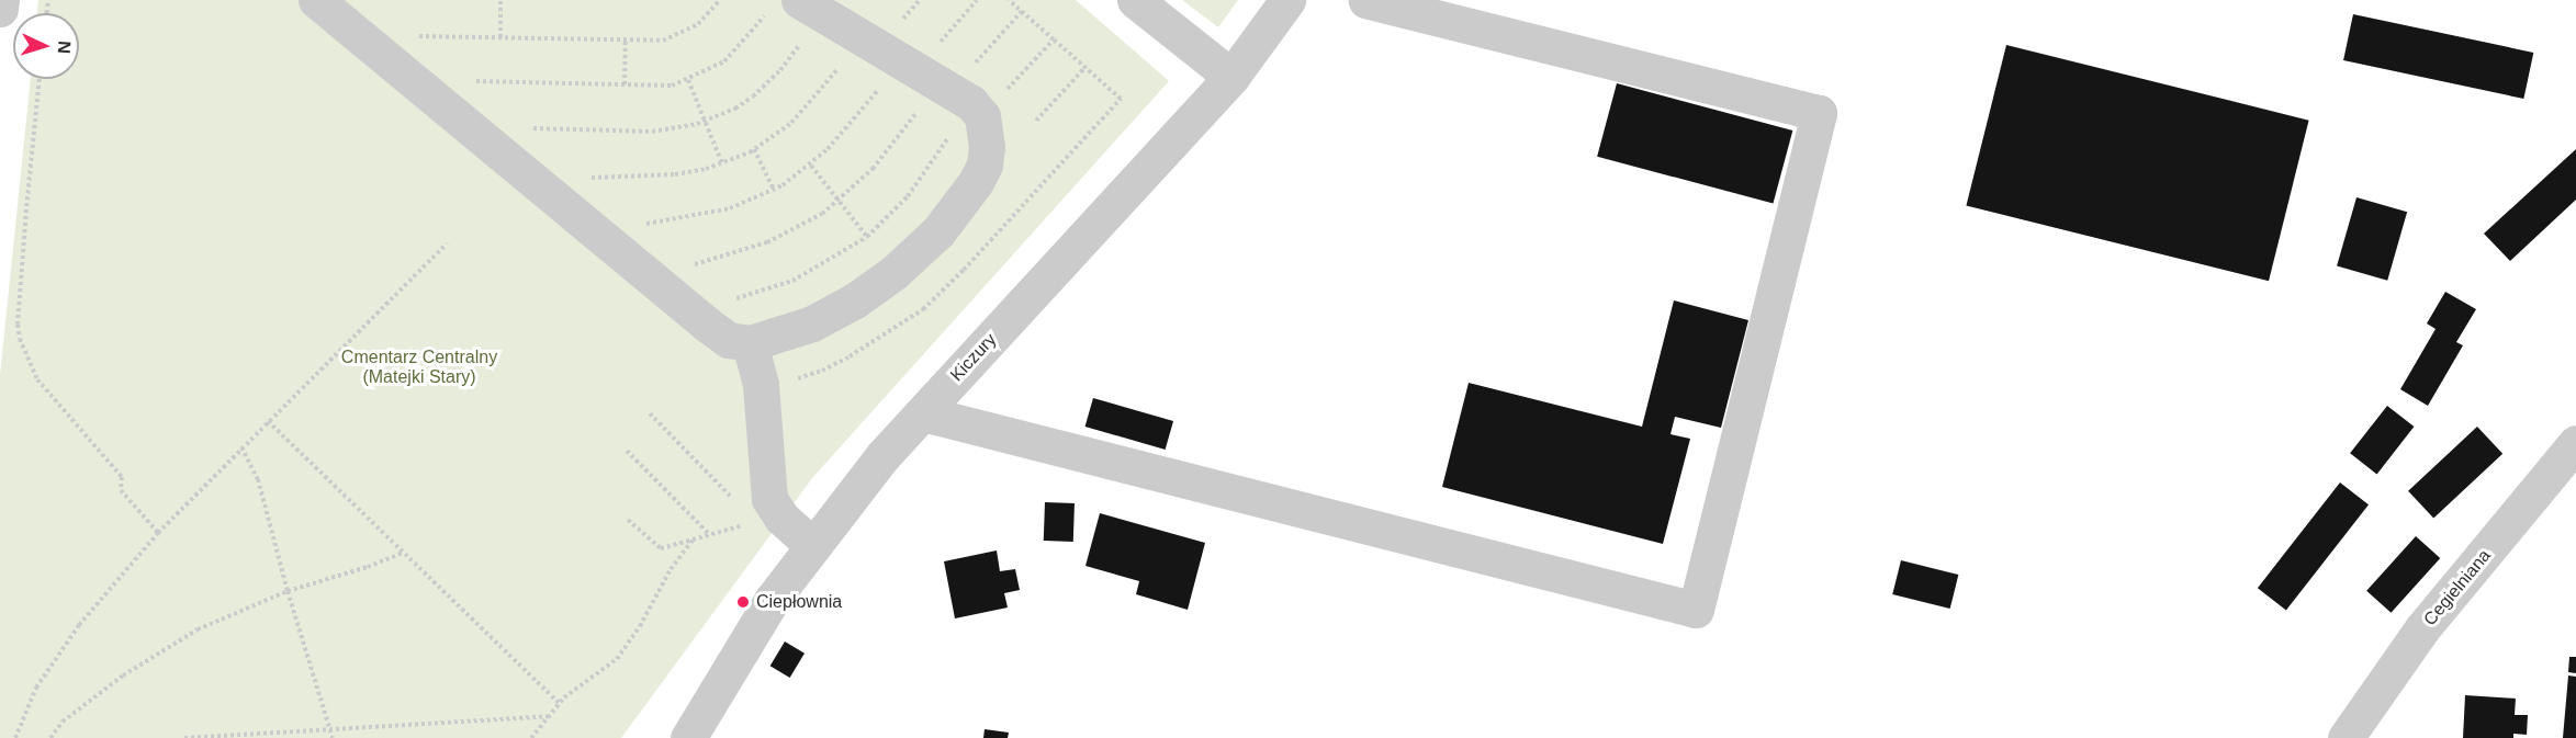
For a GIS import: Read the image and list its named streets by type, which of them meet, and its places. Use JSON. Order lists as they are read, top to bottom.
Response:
{
  "streets": {
    "street": ["Kiczury", "Cegielniana"]
  },
  "parks": ["Cmentarz Centralny (Matejki Stary)"],
  "places": ["Ciepłownia"],
  "north": "right"
}
